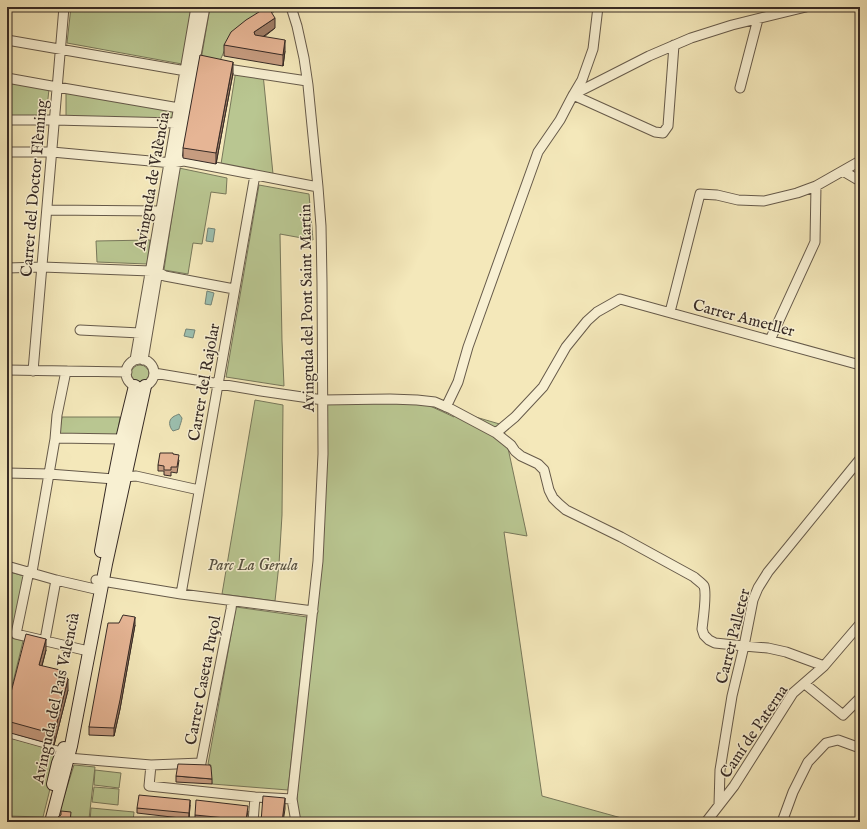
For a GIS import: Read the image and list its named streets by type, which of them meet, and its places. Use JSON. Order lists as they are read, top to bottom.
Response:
{
  "streets": {
    "street": [
      "Avinguda de València",
      "Carrer del Doctor Flèming",
      "Avinguda del Pont Saint Martin",
      "Carrer Ametller",
      "Carrer del Rajolar",
      "Carrer Palleter",
      "Carrer Caseta Puçol",
      "Avinguda del País Valencià",
      "Camí de Paterna"
    ]
  },
  "crossings": [
    ["Avinguda de València", "Avinguda del País Valencià"],
    ["Carrer Palleter", "Camí de Paterna"],
    ["Carrer Caseta Puçol", "Avinguda del País Valencià"]
  ],
  "parks": ["Parc La Gerula"]
}
